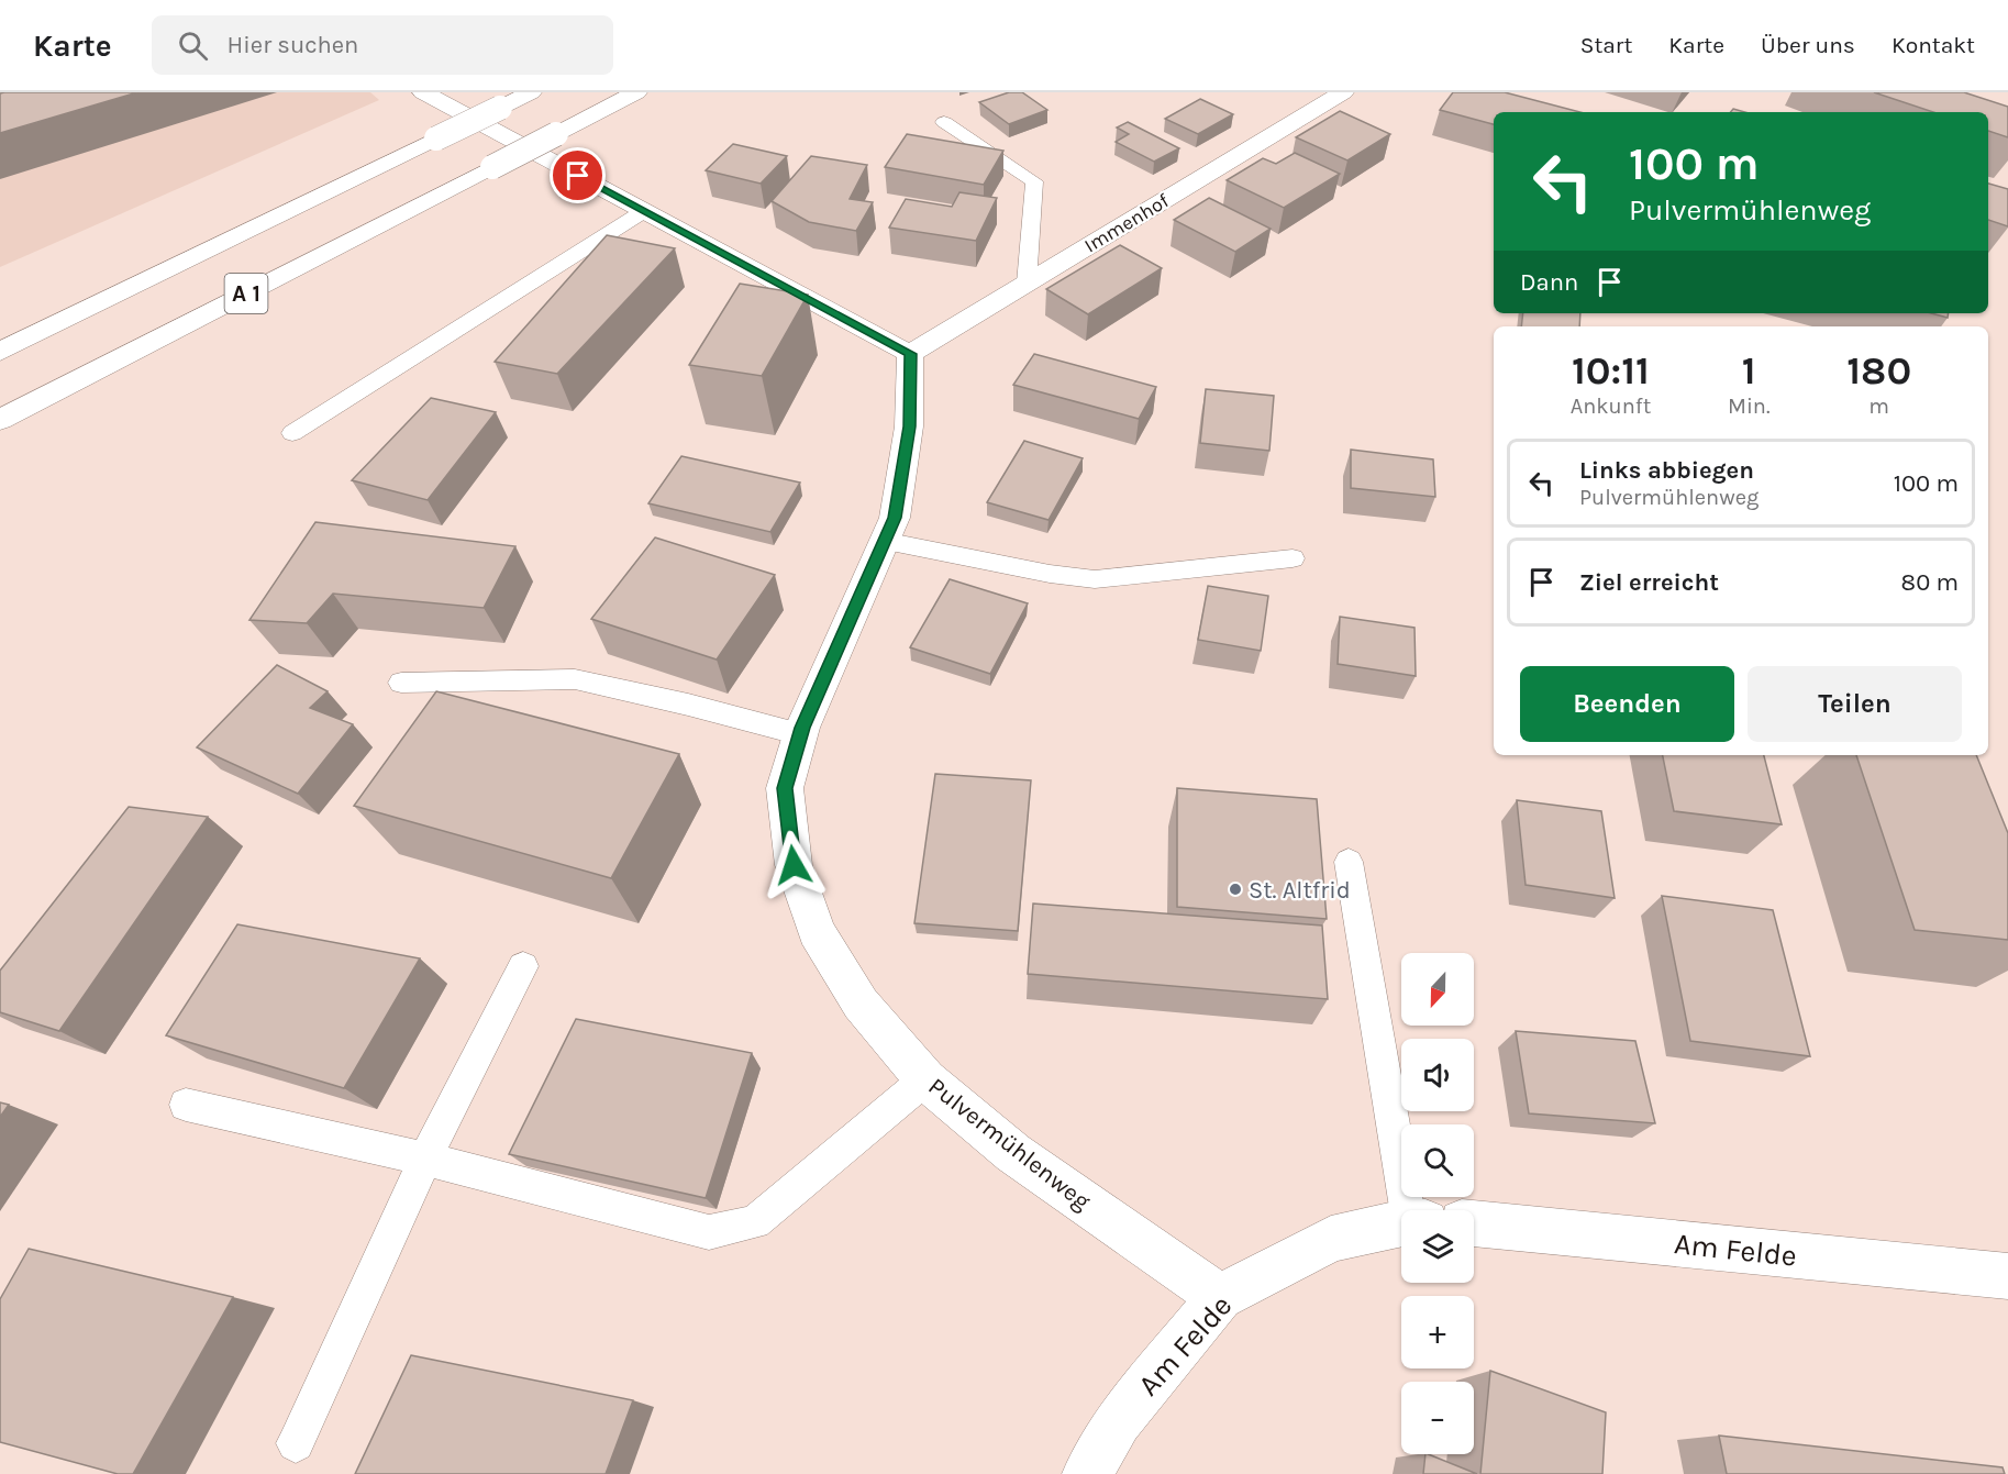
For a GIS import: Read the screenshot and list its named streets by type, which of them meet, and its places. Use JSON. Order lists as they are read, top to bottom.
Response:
{
  "streets": {
    "main road": [
      "Immenhof",
      "A 1",
      "Pulvermühlenweg",
      "Am Felde"
    ]
  },
  "crossings": [
    ["Immenhof", "Pulvermühlenweg"],
    ["Pulvermühlenweg", "Am Felde"]
  ],
  "places": ["St. Altfrid"],
  "north": "bottom",
  "page": {
    "header": "Karte",
    "search": "Hier suchen",
    "nav": [
      "Start",
      "Karte",
      "Über uns",
      "Kontakt"
    ],
    "turn": ["100 m", "Pulvermühlenweg"],
    "then": "Dann",
    "eta": [
      "10:11",
      "Ankunft",
      "1",
      "Min.",
      "180",
      "m"
    ],
    "list": [
      {
        "name": "Links abbiegen",
        "note": "Pulvermühlenweg",
        "value": "100 m"
      },
      {
        "name": "Ziel erreicht",
        "value": "80 m"
      }
    ],
    "buttons": ["Beenden", "Teilen"],
    "map_buttons": ["+", "−"]
  }
}
